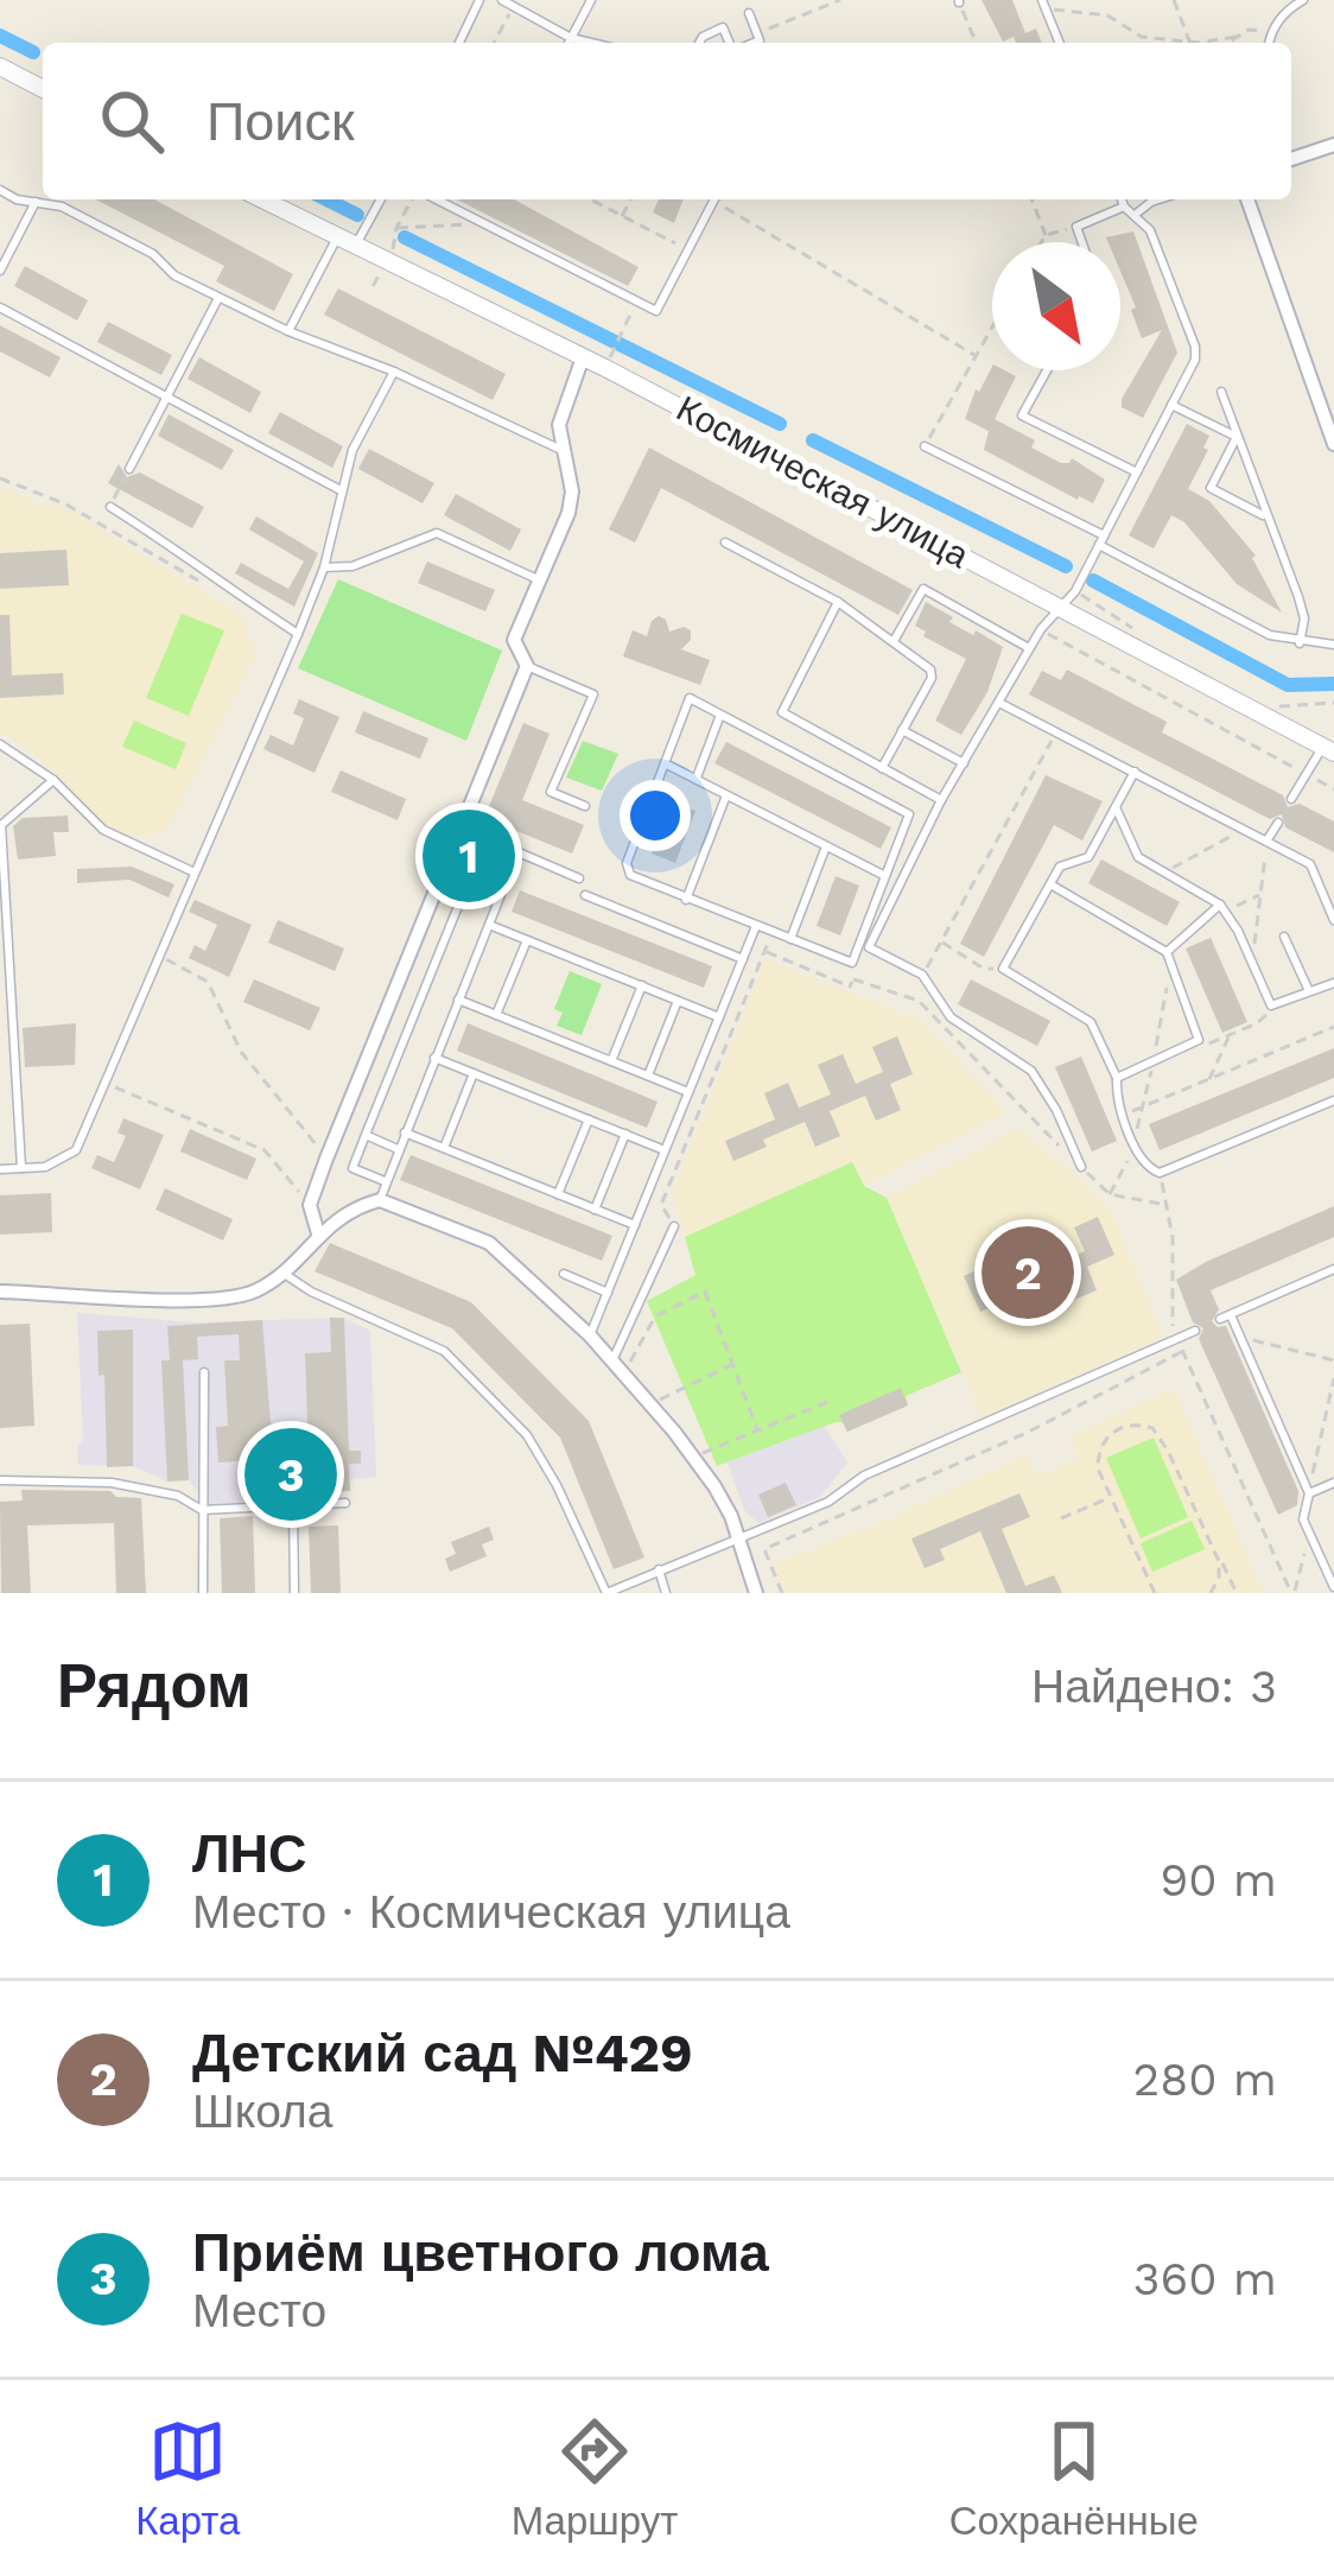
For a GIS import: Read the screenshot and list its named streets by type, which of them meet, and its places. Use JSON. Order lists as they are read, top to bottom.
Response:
{
  "streets": {
    "street": ["Космическая улица"]
  },
  "north": "bottom right",
  "page": {
    "search": "Поиск",
    "pins": ["1", "2", "3"],
    "heading": ["Рядом", "Найдено: 3"],
    "list": [
      {
        "mark": "1",
        "name": "ЛНС",
        "note": "Место · Космическая улица",
        "value": "90 m"
      },
      {
        "mark": "2",
        "name": "Детский сад №429",
        "note": "Школа",
        "value": "280 m"
      },
      {
        "mark": "3",
        "name": "Приём цветного лома",
        "note": "Место",
        "value": "360 m"
      }
    ],
    "nav": ["Карта", "Маршрут", "Сохранённые"]
  }
}
